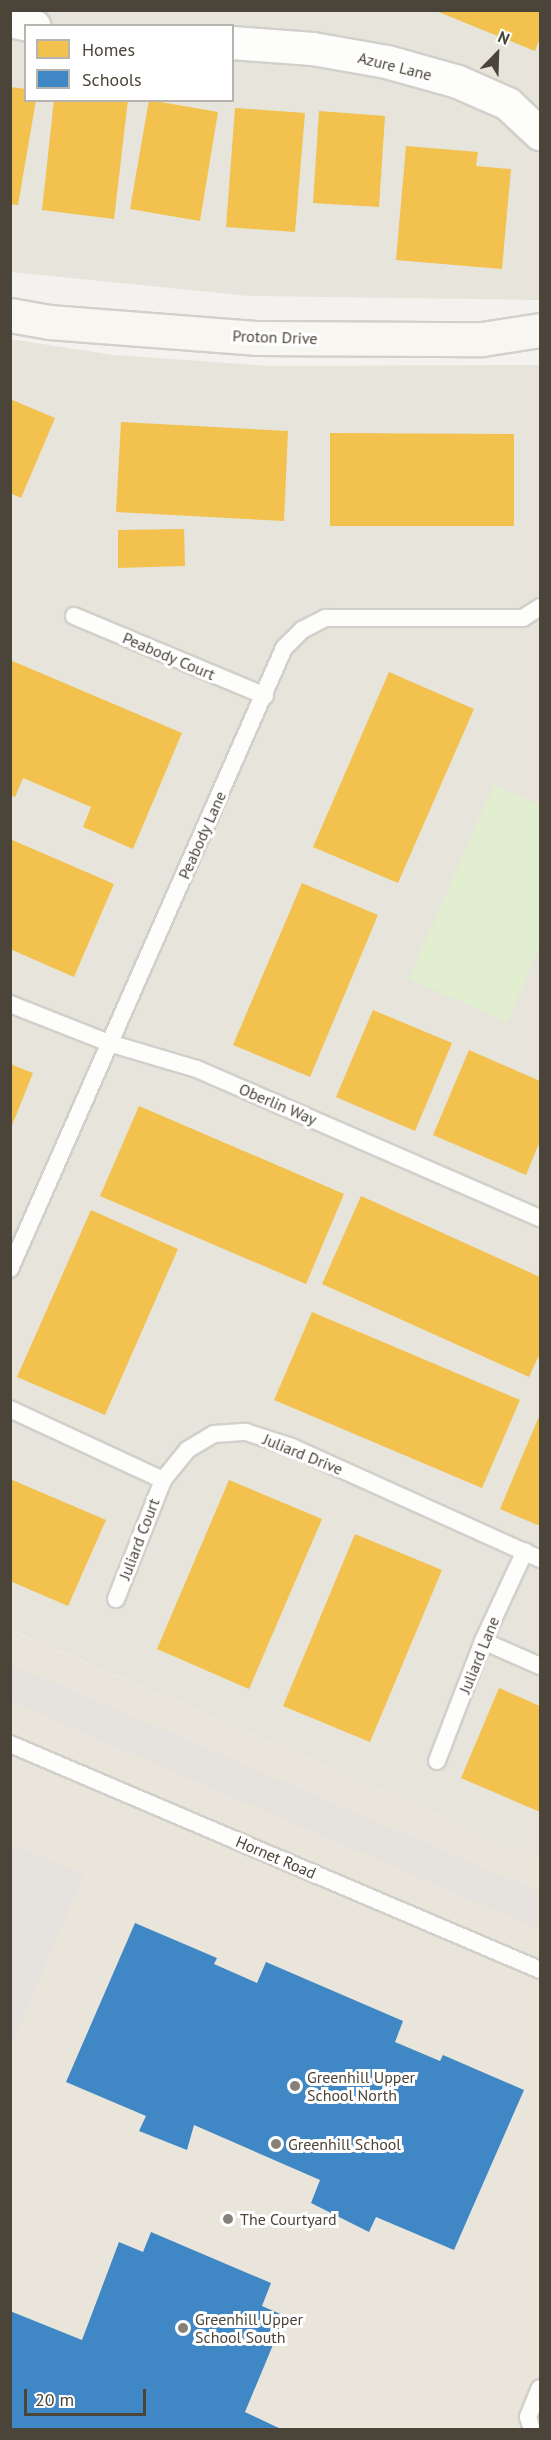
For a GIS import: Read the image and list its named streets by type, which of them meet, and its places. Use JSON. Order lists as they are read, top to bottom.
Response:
{
  "streets": {
    "street": ["Azure Lane", "Proton Drive"],
    "lane": [
      "Peabody Court",
      "Peabody Lane",
      "Oberlin Way",
      "Juliard Drive",
      "Juliard Court",
      "Juliard Lane",
      "Hornet Road"
    ]
  },
  "crossings": [
    ["Peabody Court", "Peabody Lane"],
    ["Peabody Lane", "Oberlin Way"],
    ["Juliard Drive", "Juliard Court"],
    ["Juliard Drive", "Juliard Lane"]
  ],
  "places": [
    "Greenhill Upper School North",
    "Greenhill School",
    "The Courtyard",
    "Greenhill Upper School South"
  ],
  "legend": ["Homes", "Schools"],
  "scale_bar": "20 m",
  "north": "top right"
}
